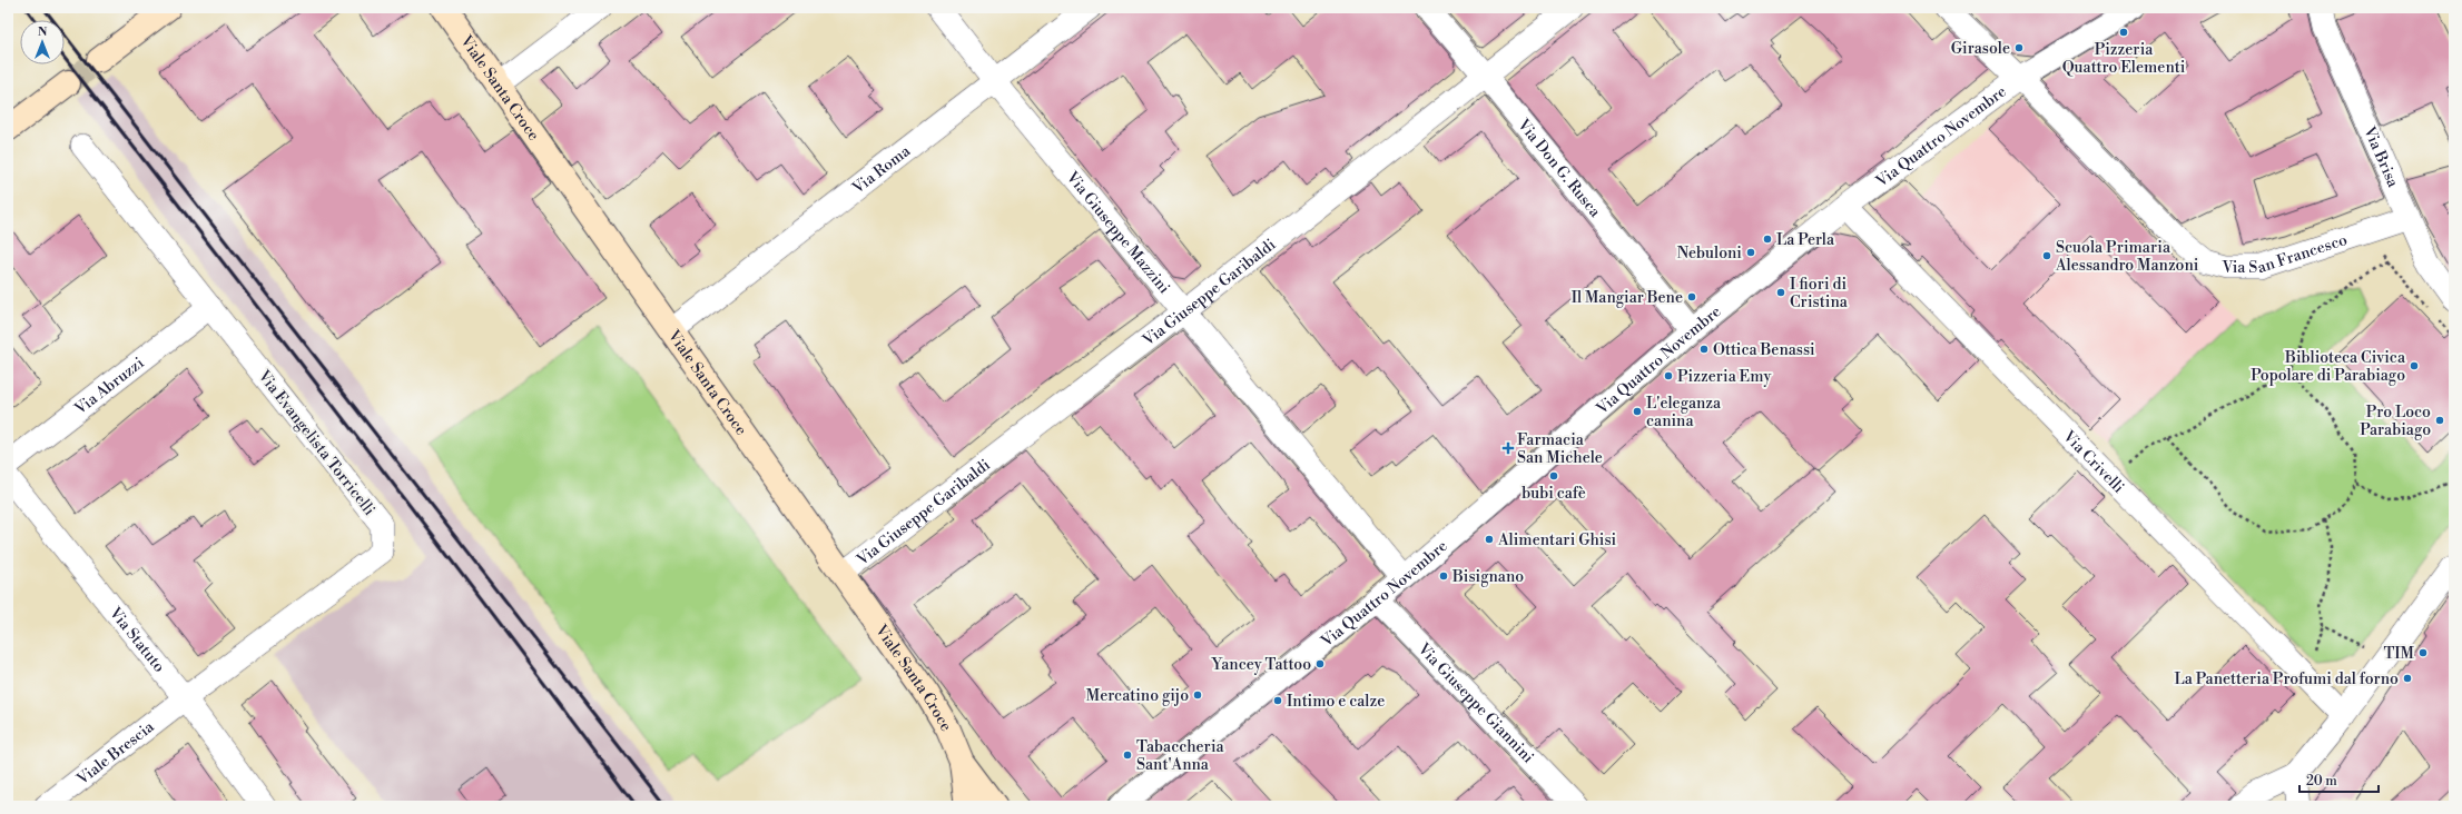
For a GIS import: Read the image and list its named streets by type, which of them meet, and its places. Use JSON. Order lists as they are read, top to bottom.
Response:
{
  "streets": {
    "street": [
      "Viale Santa Croce",
      "Via Quattro Novembre",
      "Via Brisa",
      "Via Don G. Rusca",
      "Via Roma",
      "Via Giuseppe Mazzini",
      "Via San Francesco",
      "Via Giuseppe Garibaldi",
      "Via Abruzzi",
      "Via Evangelista Torricelli",
      "Via Crivelli",
      "Via Statuto",
      "Via Giuseppe Giannini",
      "Viale Brescia"
    ]
  },
  "crossings": [
    ["Viale Santa Croce", "Via Roma"],
    ["Viale Santa Croce", "Via Giuseppe Garibaldi"],
    ["Via Quattro Novembre", "Via Don G. Rusca"],
    ["Via Quattro Novembre", "Via Giuseppe Mazzini"],
    ["Via Quattro Novembre", "Via San Francesco"],
    ["Via Quattro Novembre", "Via Crivelli"],
    ["Via Quattro Novembre", "Via Giuseppe Giannini"],
    ["Via Brisa", "Via San Francesco"],
    ["Via Don G. Rusca", "Via Giuseppe Garibaldi"],
    ["Via Roma", "Via Giuseppe Mazzini"],
    ["Via Giuseppe Mazzini", "Via Giuseppe Garibaldi"],
    ["Via Abruzzi", "Via Evangelista Torricelli"],
    ["Via Evangelista Torricelli", "Via Statuto"],
    ["Via Evangelista Torricelli", "Viale Brescia"],
    ["Via Statuto", "Viale Brescia"]
  ],
  "places": {
    "other": [
      "Pizzeria Quattro Elementi",
      "Girasole",
      "La Perla",
      "Nebuloni",
      "Scuola Primaria Alessandro Manzoni",
      "I fiori di Cristina",
      "Il Mangiar Bene",
      "Ottica Benassi",
      "Biblioteca Civica Popolare di Parabiago",
      "Pizzeria Emy",
      "L'eleganza canina",
      "Pro Loco Parabiago",
      "bubi cafè",
      "Alimentari Ghisi",
      "Bisignano",
      "TIM",
      "Yancey Tattoo",
      "La Panetteria Profumi dal forno",
      "Mercatino gijo",
      "Intimo e calze",
      "Tabaccheria Sant'Anna"
    ],
    "health": ["Farmacia San Michele"]
  },
  "scale_bar": "20 m",
  "north": "top"
}
